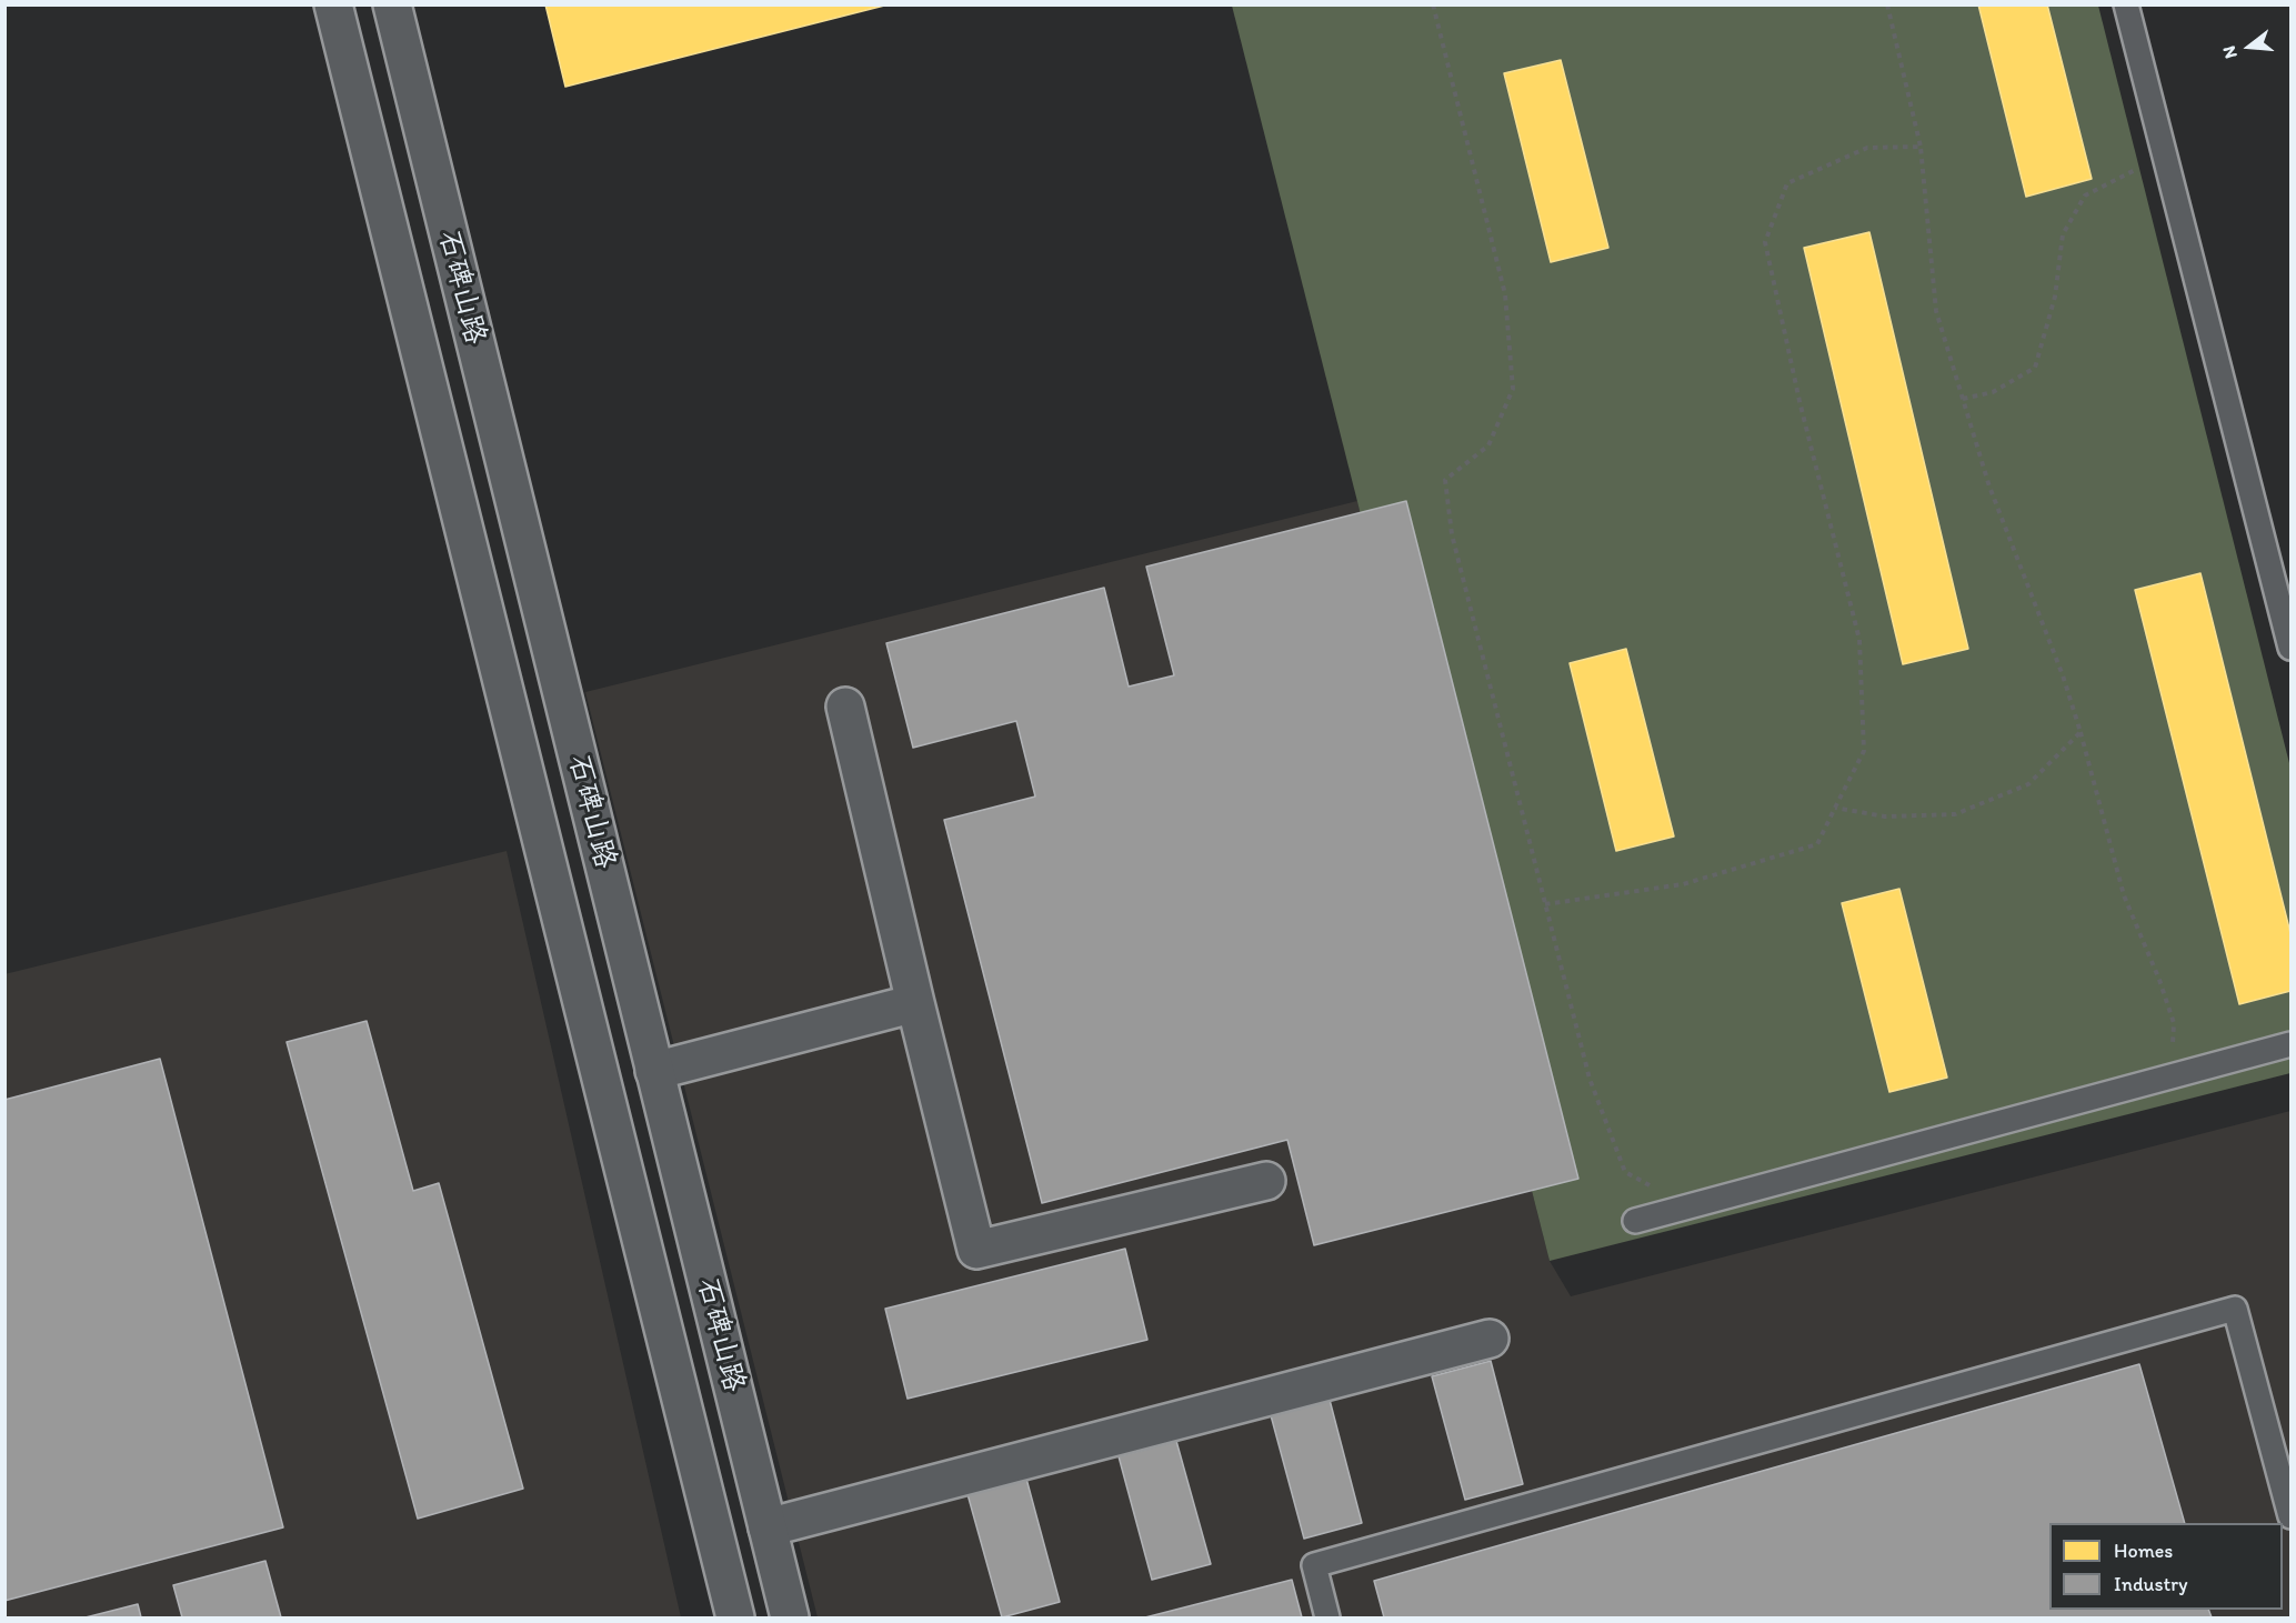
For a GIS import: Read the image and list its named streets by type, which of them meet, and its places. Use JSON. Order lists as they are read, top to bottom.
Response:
{
  "streets": {
    "street": ["石碑山路"]
  },
  "legend": ["Homes", "Industry"],
  "north": "left"
}
